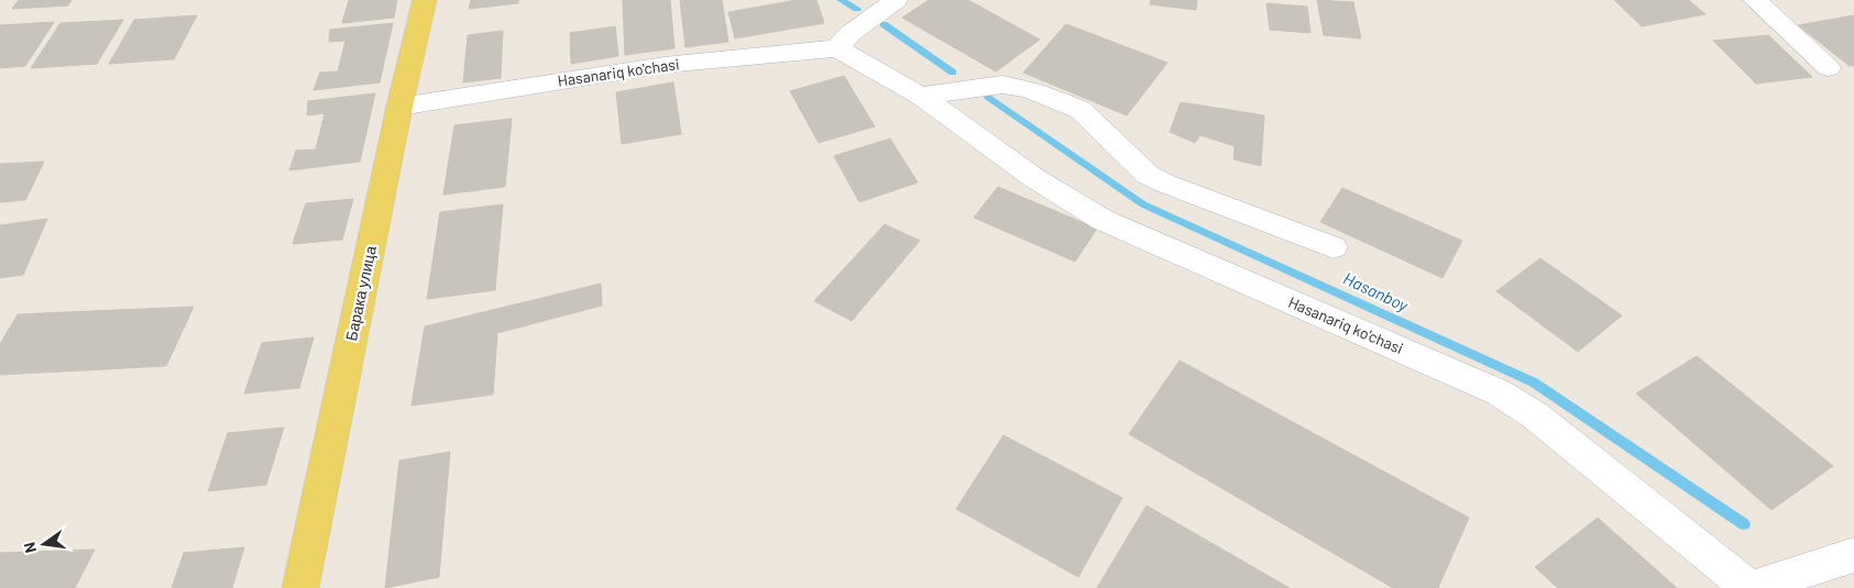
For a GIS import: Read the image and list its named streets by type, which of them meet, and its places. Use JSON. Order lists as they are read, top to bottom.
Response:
{
  "streets": {
    "main road": ["Барака улица"],
    "street": ["Hasanariq ko'chasi"]
  },
  "crossings": [
    ["Hasanariq ko'chasi", "Барака улица"]
  ],
  "water": ["Hasanboy"],
  "north": "left"
}
